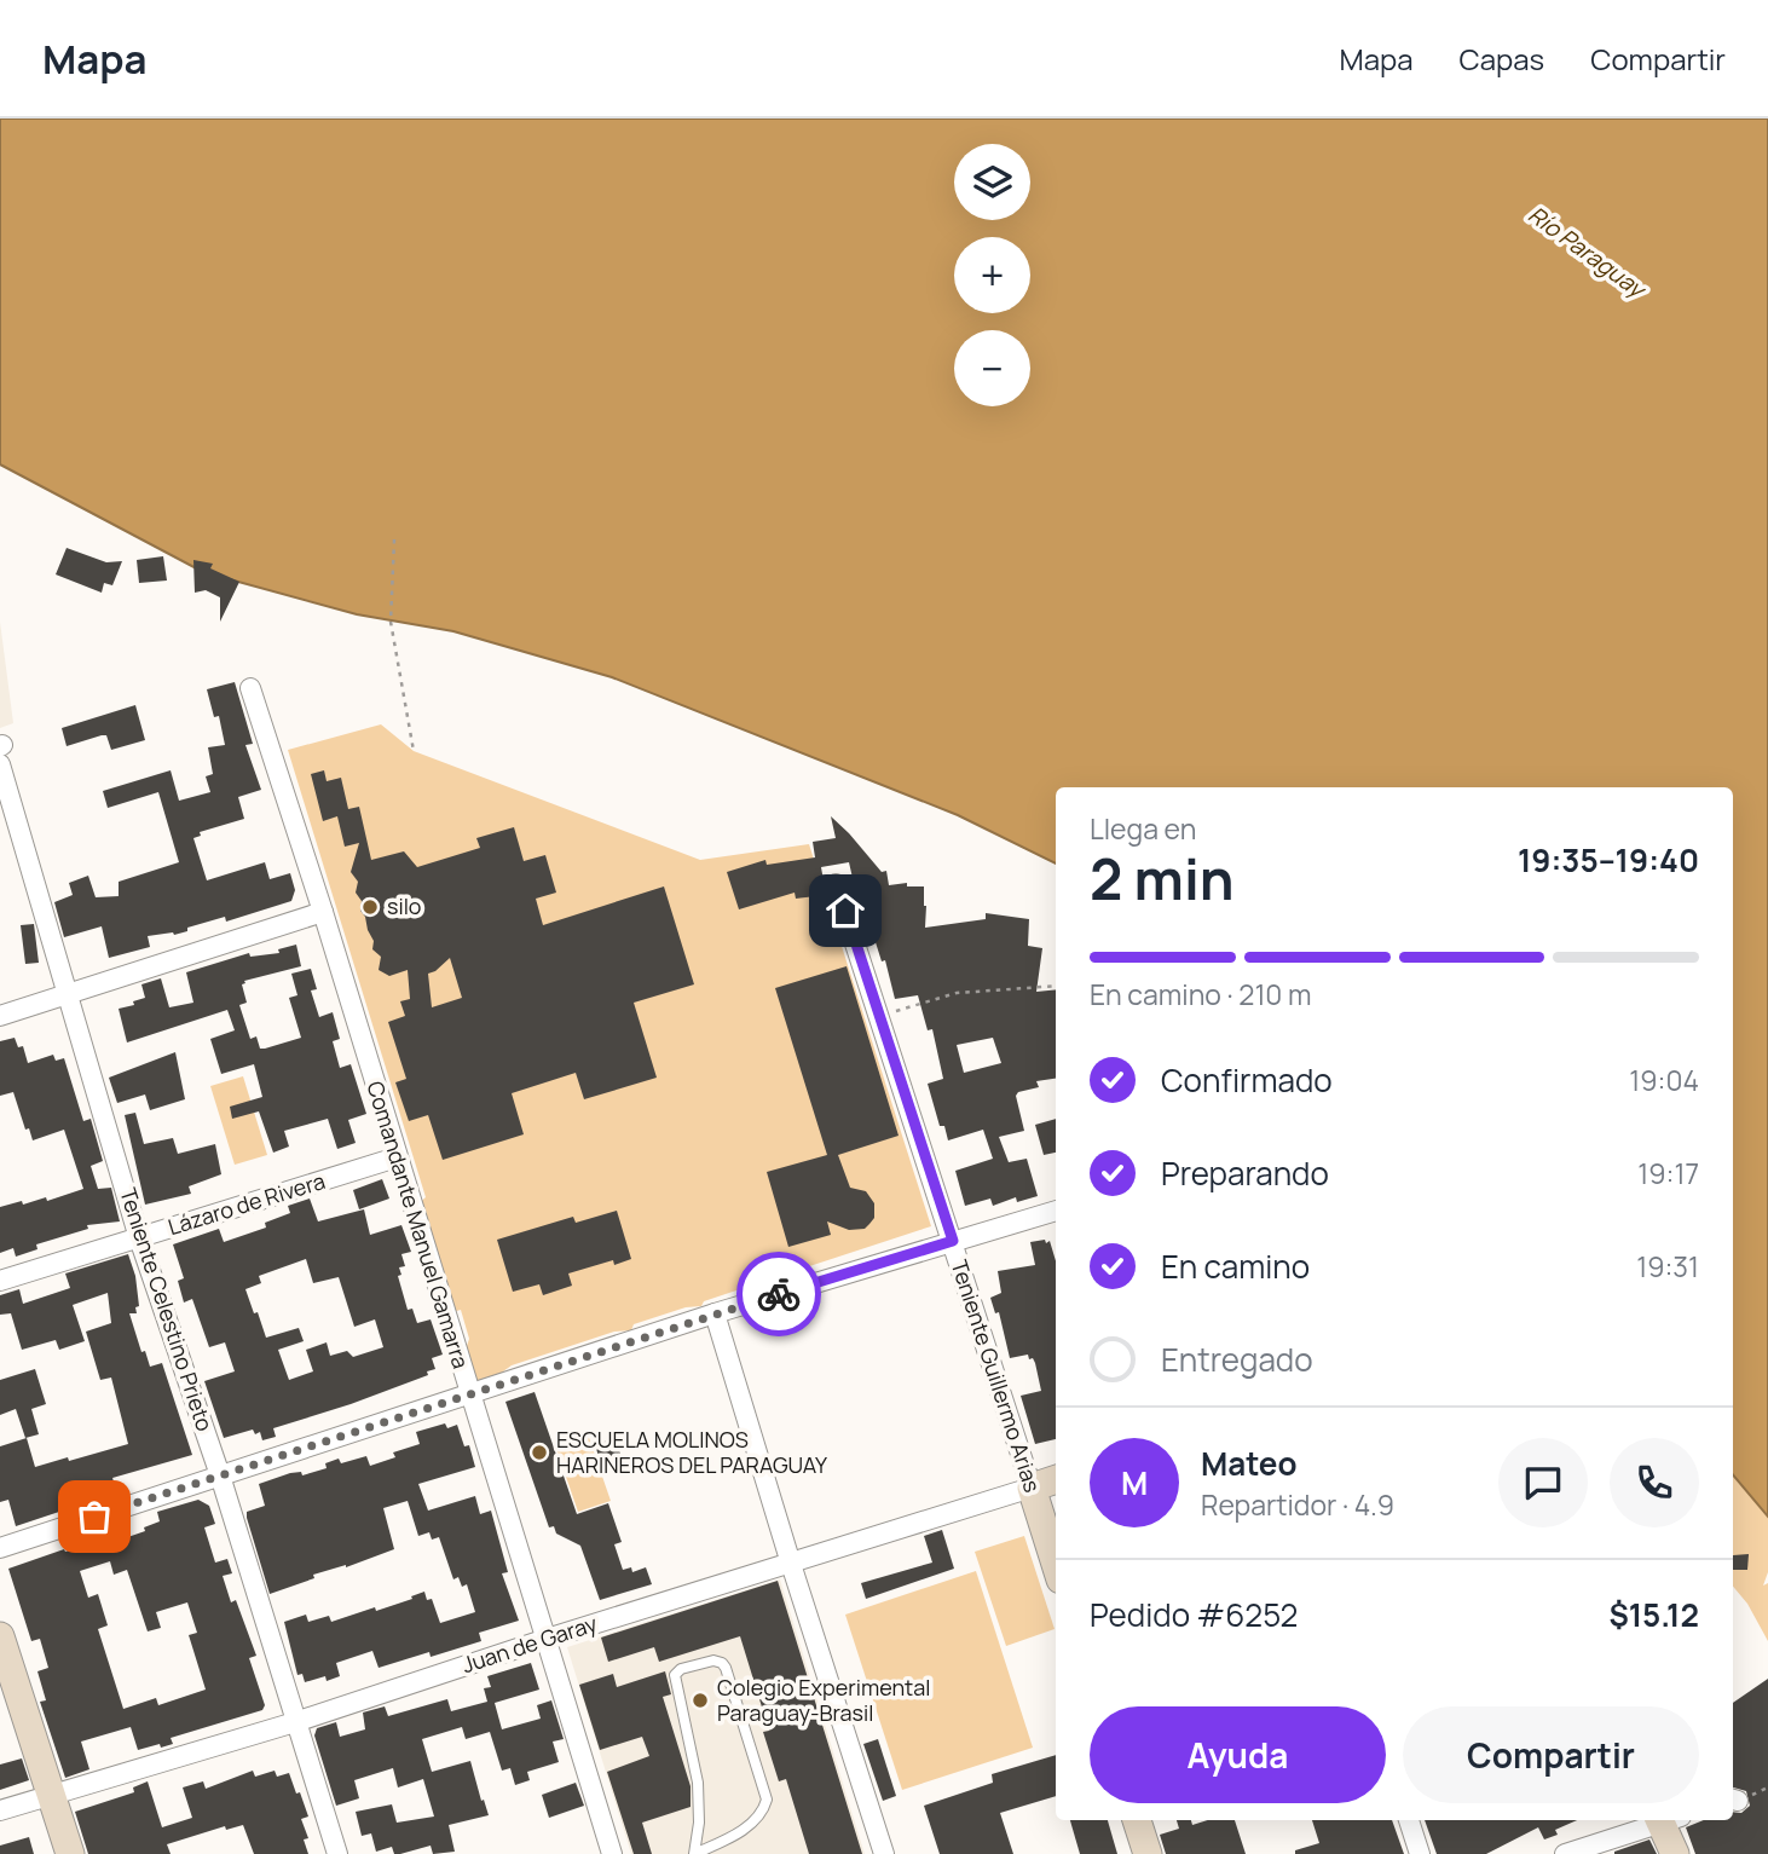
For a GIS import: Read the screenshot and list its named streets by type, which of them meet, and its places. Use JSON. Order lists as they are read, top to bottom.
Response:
{
  "streets": {
    "street": [
      "Lázaro de Rivera",
      "Comandante Manuel Gamarra",
      "Teniente Celestino Prieto",
      "Teniente Guillermo Arias",
      "Juan de Garay"
    ]
  },
  "crossings": [
    ["Lázaro de Rivera", "Comandante Manuel Gamarra"],
    ["Lázaro de Rivera", "Teniente Celestino Prieto"],
    ["Comandante Manuel Gamarra", "Juan de Garay"],
    ["Teniente Celestino Prieto", "Juan de Garay"],
    ["Teniente Guillermo Arias", "Juan de Garay"]
  ],
  "water": ["Río Paraguay"],
  "places": ["silo", "ESCUELA MOLINOS HARINEROS DEL PARAGUAY", "Colegio Experimental Paraguay-Brasil"],
  "page": {
    "header": "Mapa",
    "nav": ["Mapa", "Capas", "Compartir"],
    "map_buttons": ["+", "−"],
    "heading": ["2 min", "Llega en", "19:35–19:40"],
    "panel": [
      "Mateo",
      "Repartidor · 4.9",
      "Pedido #6252",
      "$15.12"
    ],
    "bar": "En camino · 210 m",
    "list": [
      ["Confirmado", "19:04"],
      ["Preparando", "19:17"],
      ["En camino", "19:31"],
      "Entregado"
    ],
    "round": "M",
    "buttons": ["Ayuda", "Compartir"]
  }
}
